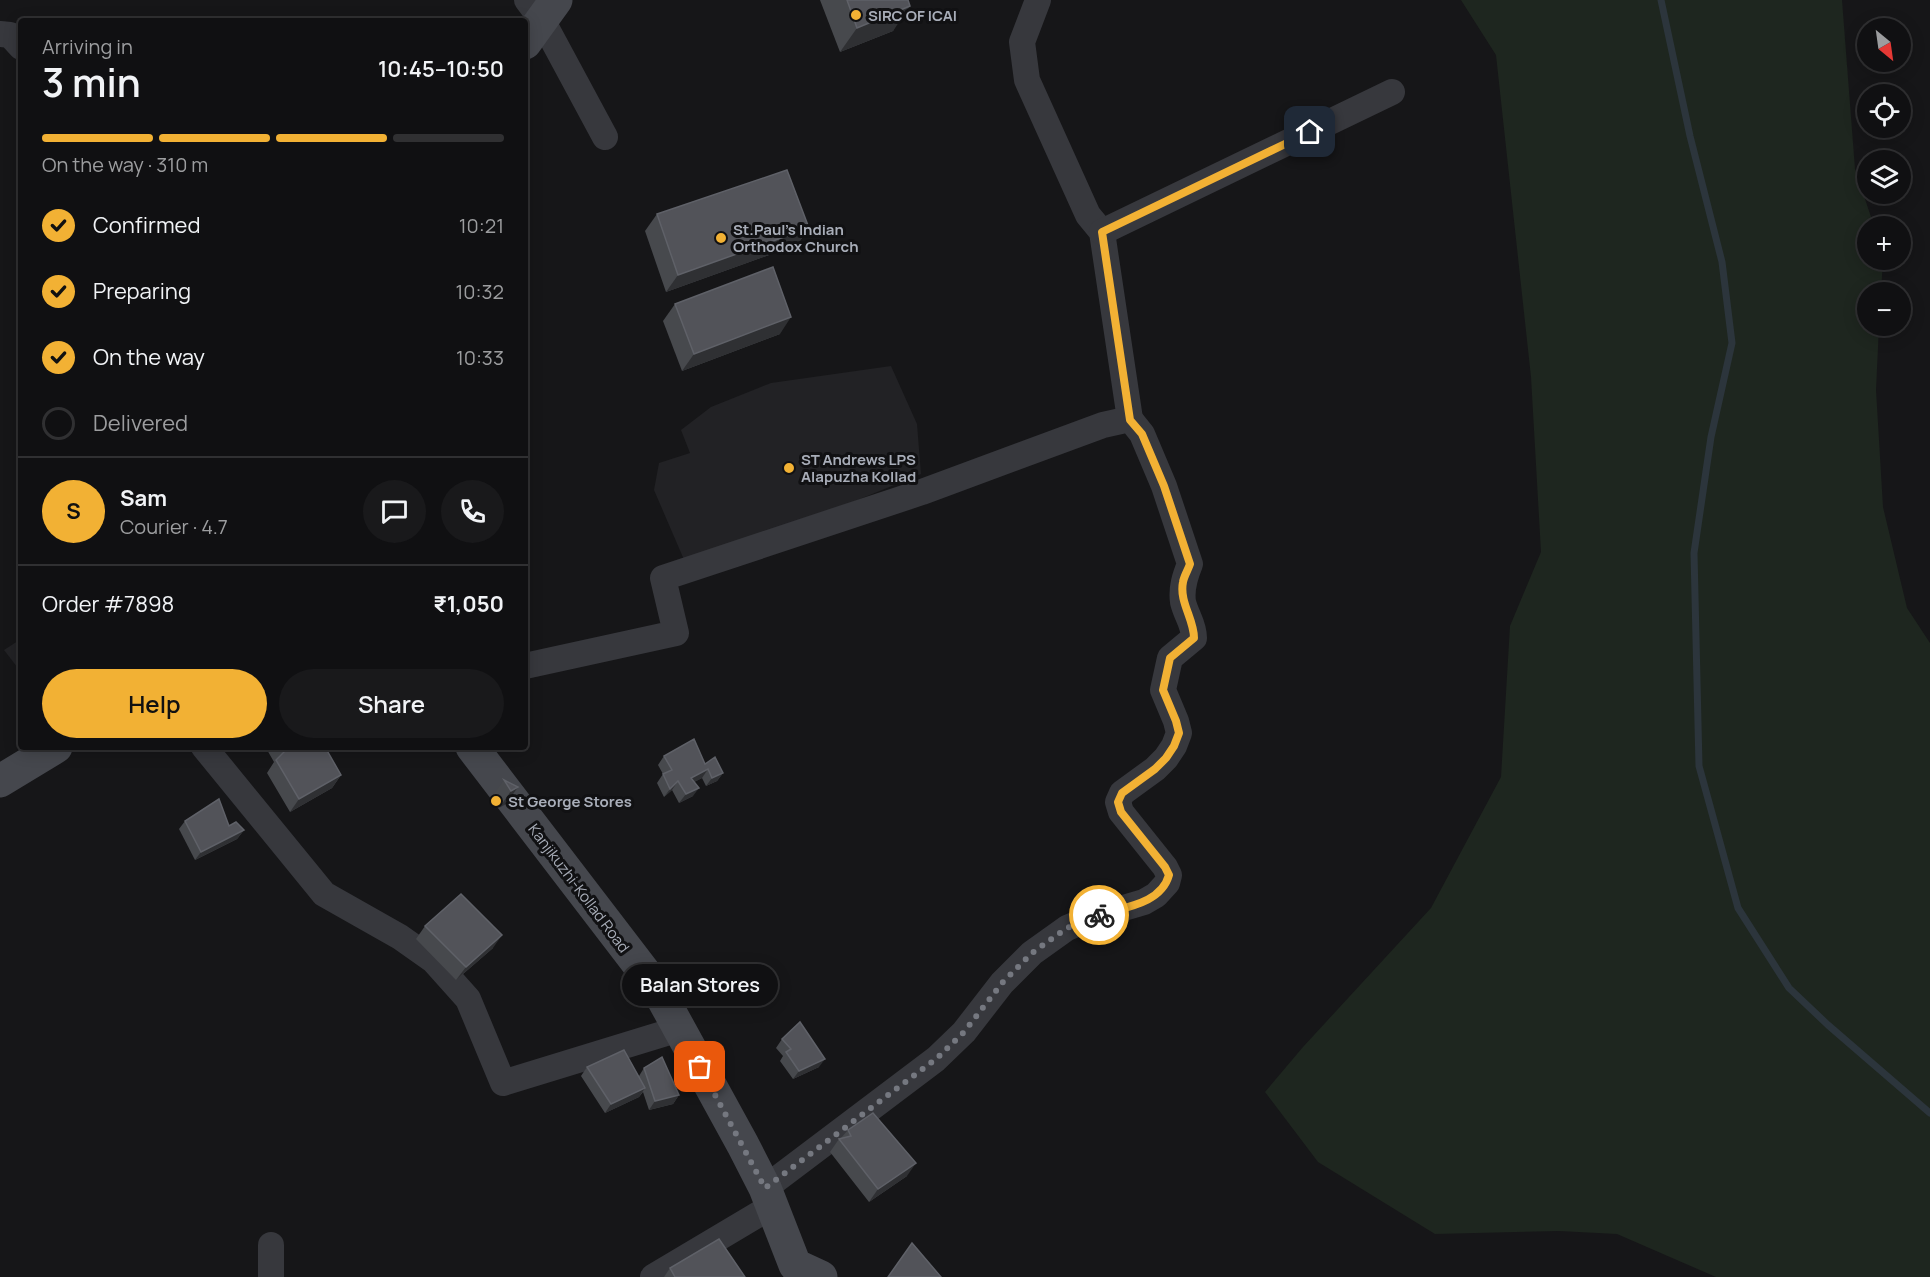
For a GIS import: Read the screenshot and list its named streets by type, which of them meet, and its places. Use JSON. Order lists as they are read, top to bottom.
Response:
{
  "streets": {
    "main road": ["Kanjikuzhi-Kollad Road"]
  },
  "places": [
    "SIRC OF ICAI",
    "St.Paul's Indian Orthodox Church",
    "ST Andrews LPS Alapuzha Kollad",
    "St George Stores",
    "Balan Stores"
  ],
  "north": "bottom right",
  "page": {
    "map_buttons": ["+", "−"],
    "heading": ["3 min", "Arriving in", "10:45–10:50"],
    "panel": [
      "Sam",
      "Courier · 4.7",
      "Order #7898",
      "₹1,050"
    ],
    "bar": "On the way · 310 m",
    "list": [
      ["Confirmed", "10:21"],
      ["Preparing", "10:32"],
      ["On the way", "10:33"],
      "Delivered"
    ],
    "round": "S",
    "buttons": ["Help", "Share"],
    "bubble": "Balan Stores"
  }
}
